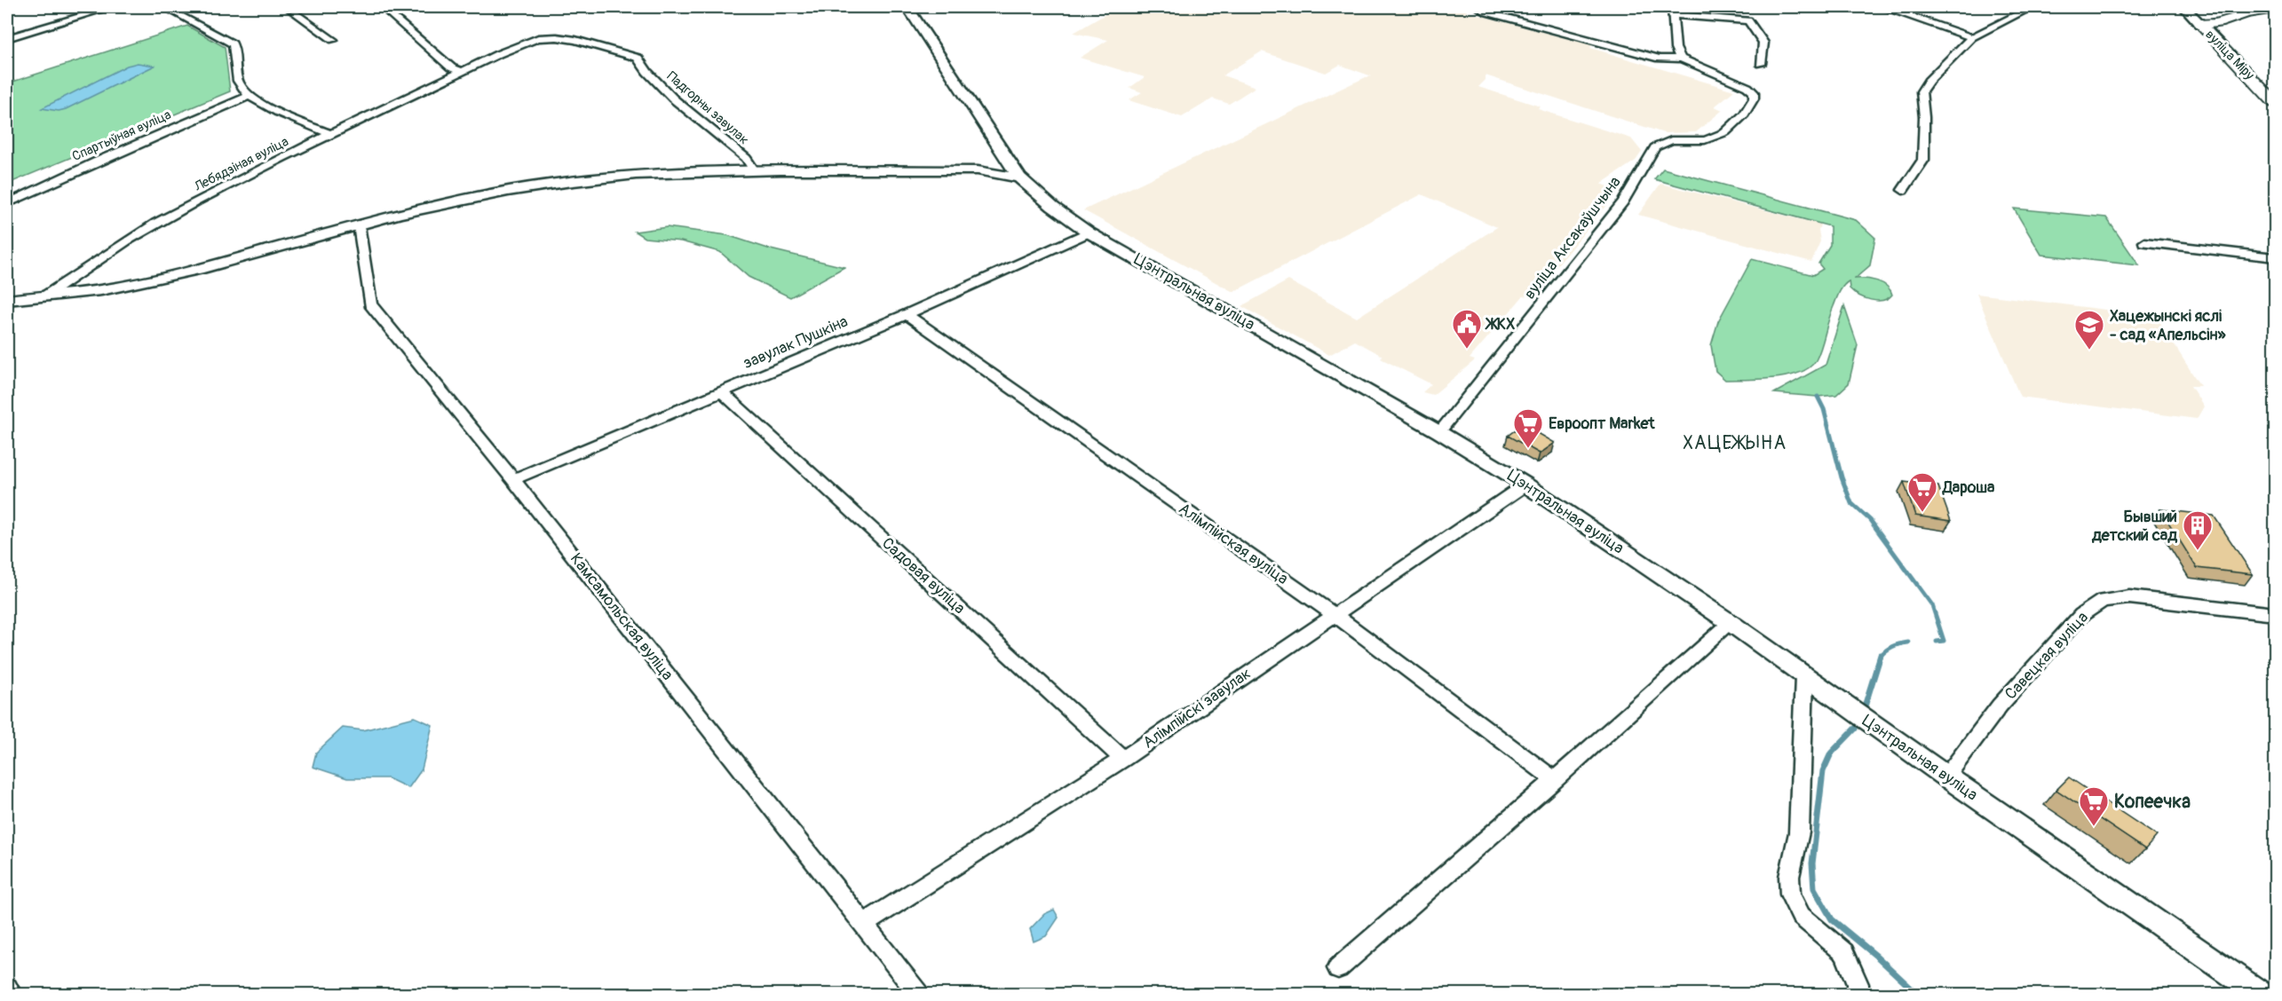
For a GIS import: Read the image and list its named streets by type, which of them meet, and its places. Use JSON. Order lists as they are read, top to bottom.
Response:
{
  "streets": {
    "main road": ["вуліца Міру"],
    "street": [
      "Падгорны завулак",
      "Спартыўная вуліца",
      "Лебядзіная вуліца",
      "вуліца Аксакаўшчына",
      "Цэнтральная вуліца",
      "завулак Пушкіна",
      "Алімпійская вуліца",
      "Садовая вуліца",
      "Камсамольская вуліца",
      "Савецкая вуліца",
      "Алімпійскі завулак"
    ]
  },
  "crossings": [
    ["Падгорны завулак", "Лебядзіная вуліца"],
    ["вуліца Аксакаўшчына", "Цэнтральная вуліца"],
    ["Цэнтральная вуліца", "завулак Пушкіна"],
    ["Цэнтральная вуліца", "Савецкая вуліца"],
    ["Цэнтральная вуліца", "Алімпійскі завулак"],
    ["завулак Пушкіна", "Алімпійская вуліца"],
    ["завулак Пушкіна", "Садовая вуліца"],
    ["завулак Пушкіна", "Камсамольская вуліца"],
    ["Алімпійская вуліца", "Алімпійскі завулак"],
    ["Садовая вуліца", "Алімпійскі завулак"],
    ["Камсамольская вуліца", "Алімпійскі завулак"]
  ],
  "districts": ["ХАЦЕЖЫНА"],
  "places": {
    "public building": ["ЖКХ"],
    "school or university": ["Хацежынскі яслі - сад «Апельсін»"],
    "supermarket": ["Евроопт Market", "Дароша", "Копеечка"],
    "building": ["Бывший детский сад"]
  }
}
